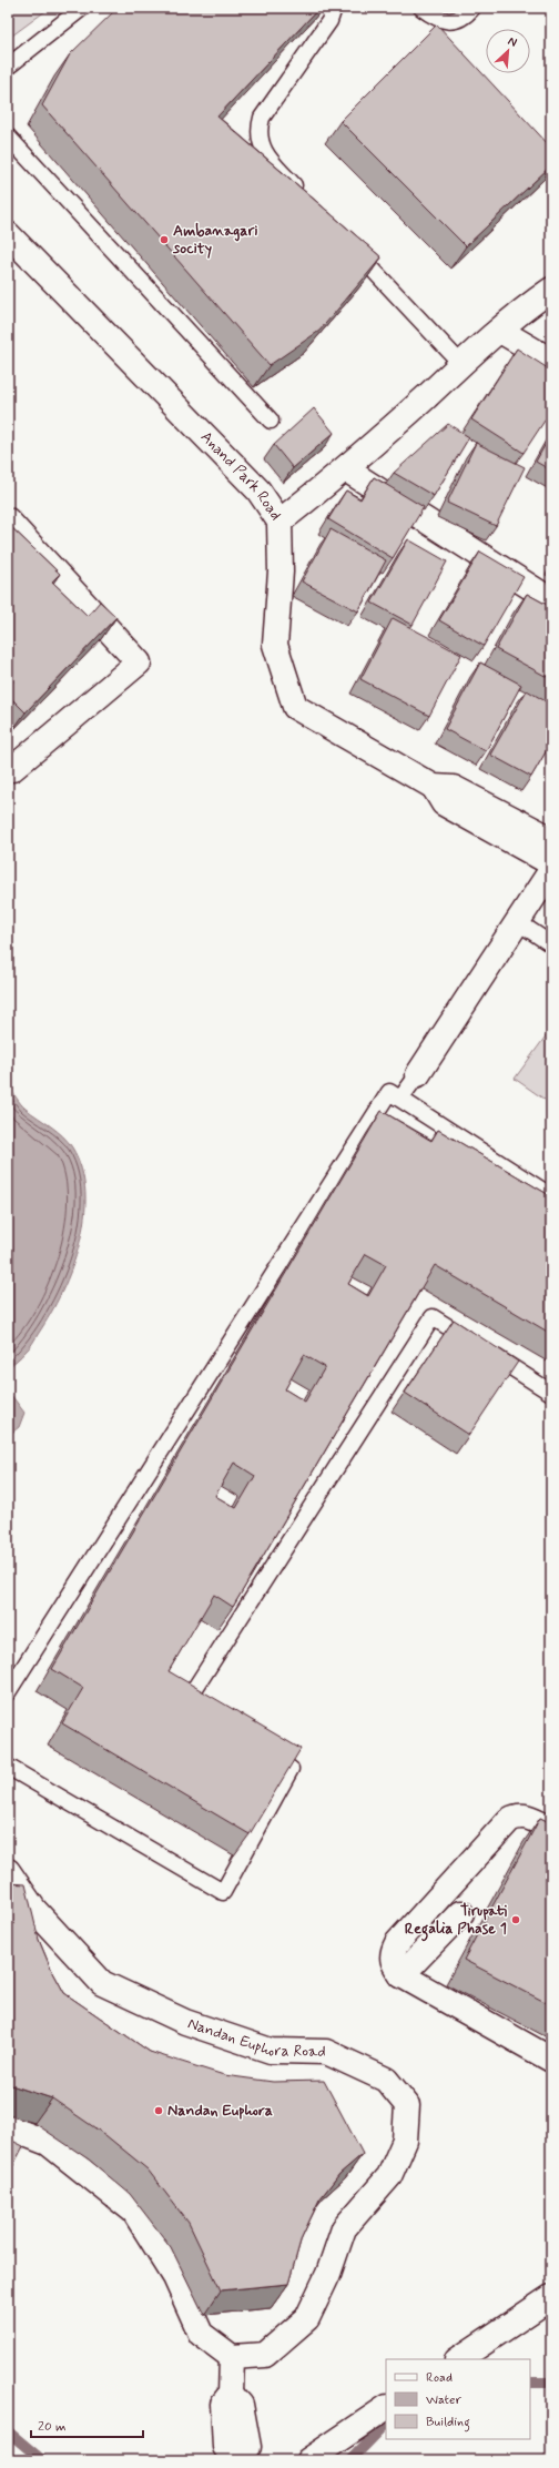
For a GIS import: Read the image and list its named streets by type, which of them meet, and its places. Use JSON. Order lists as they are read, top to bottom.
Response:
{
  "streets": {
    "street": ["Anand Park Road", "Nandan Euphora Road"]
  },
  "places": ["Ambanagari socity", "Tirupati Regalia Phase 1", "Nandan Euphora"],
  "legend": ["Road", "Water", "Building"],
  "scale_bar": "20 m",
  "north": "top right"
}
